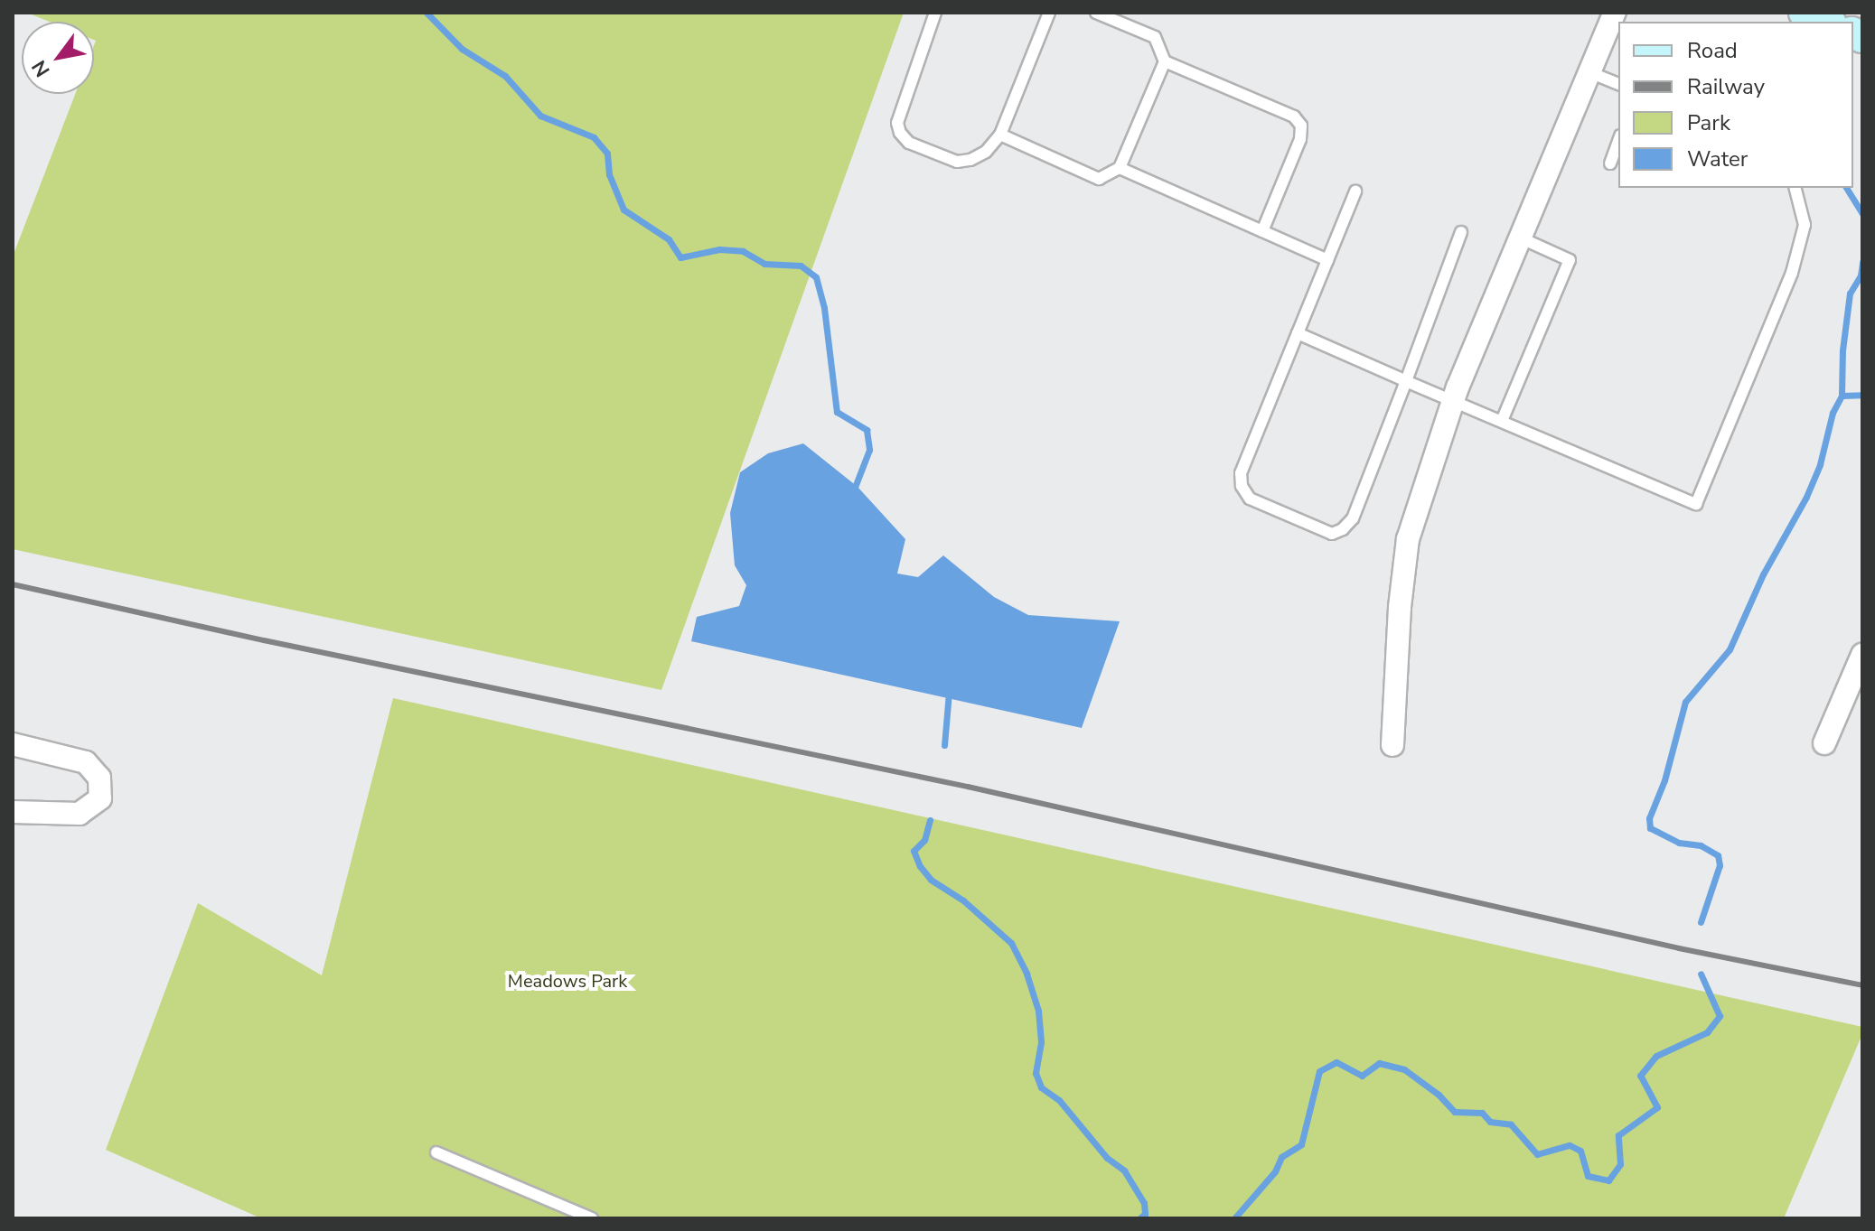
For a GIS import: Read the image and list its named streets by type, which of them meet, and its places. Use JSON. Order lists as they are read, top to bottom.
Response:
{
  "parks": ["Meadows Park"],
  "legend": [
    "Road",
    "Railway",
    "Park",
    "Water"
  ],
  "north": "bottom left"
}
